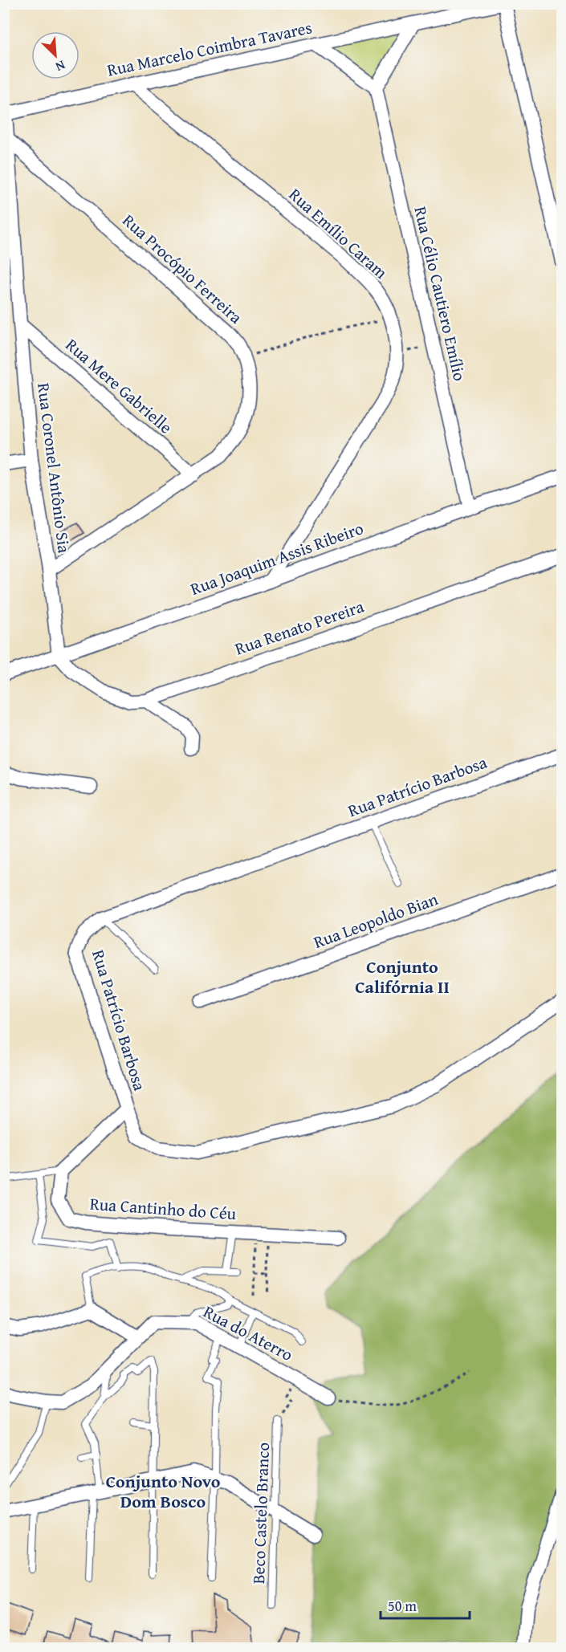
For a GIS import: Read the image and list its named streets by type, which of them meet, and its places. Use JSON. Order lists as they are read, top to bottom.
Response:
{
  "streets": {
    "street": [
      "Rua Marcelo Coimbra Tavares",
      "Rua Emílio Caram",
      "Rua Procópio Ferreira",
      "Rua Célio Cautiero Emílio",
      "Rua Mere Gabrielle",
      "Rua Coronel Antônio Sia",
      "Rua Joaquim Assis Ribeiro",
      "Rua Renato Pereira",
      "Rua Patrício Barbosa",
      "Rua Leopoldo Bian",
      "Rua Cantinho do Céu",
      "Rua do Aterro"
    ],
    "lane": ["Beco Castelo Branco"]
  },
  "crossings": [
    ["Rua Marcelo Coimbra Tavares", "Rua Emílio Caram"],
    ["Rua Marcelo Coimbra Tavares", "Rua Coronel Antônio Sia"],
    ["Rua Emílio Caram", "Rua Joaquim Assis Ribeiro"],
    ["Rua Procópio Ferreira", "Rua Mere Gabrielle"],
    ["Rua Procópio Ferreira", "Rua Coronel Antônio Sia"],
    ["Rua Célio Cautiero Emílio", "Rua Joaquim Assis Ribeiro"],
    ["Rua Mere Gabrielle", "Rua Coronel Antônio Sia"],
    ["Rua Coronel Antônio Sia", "Rua Joaquim Assis Ribeiro"],
    ["Rua Coronel Antônio Sia", "Rua Renato Pereira"],
    ["Rua Joaquim Assis Ribeiro", "Rua Renato Pereira"]
  ],
  "districts": ["Conjunto Califórnia II", "Conjunto Novo Dom Bosco"],
  "scale_bar": "50 m",
  "north": "bottom right"
}
